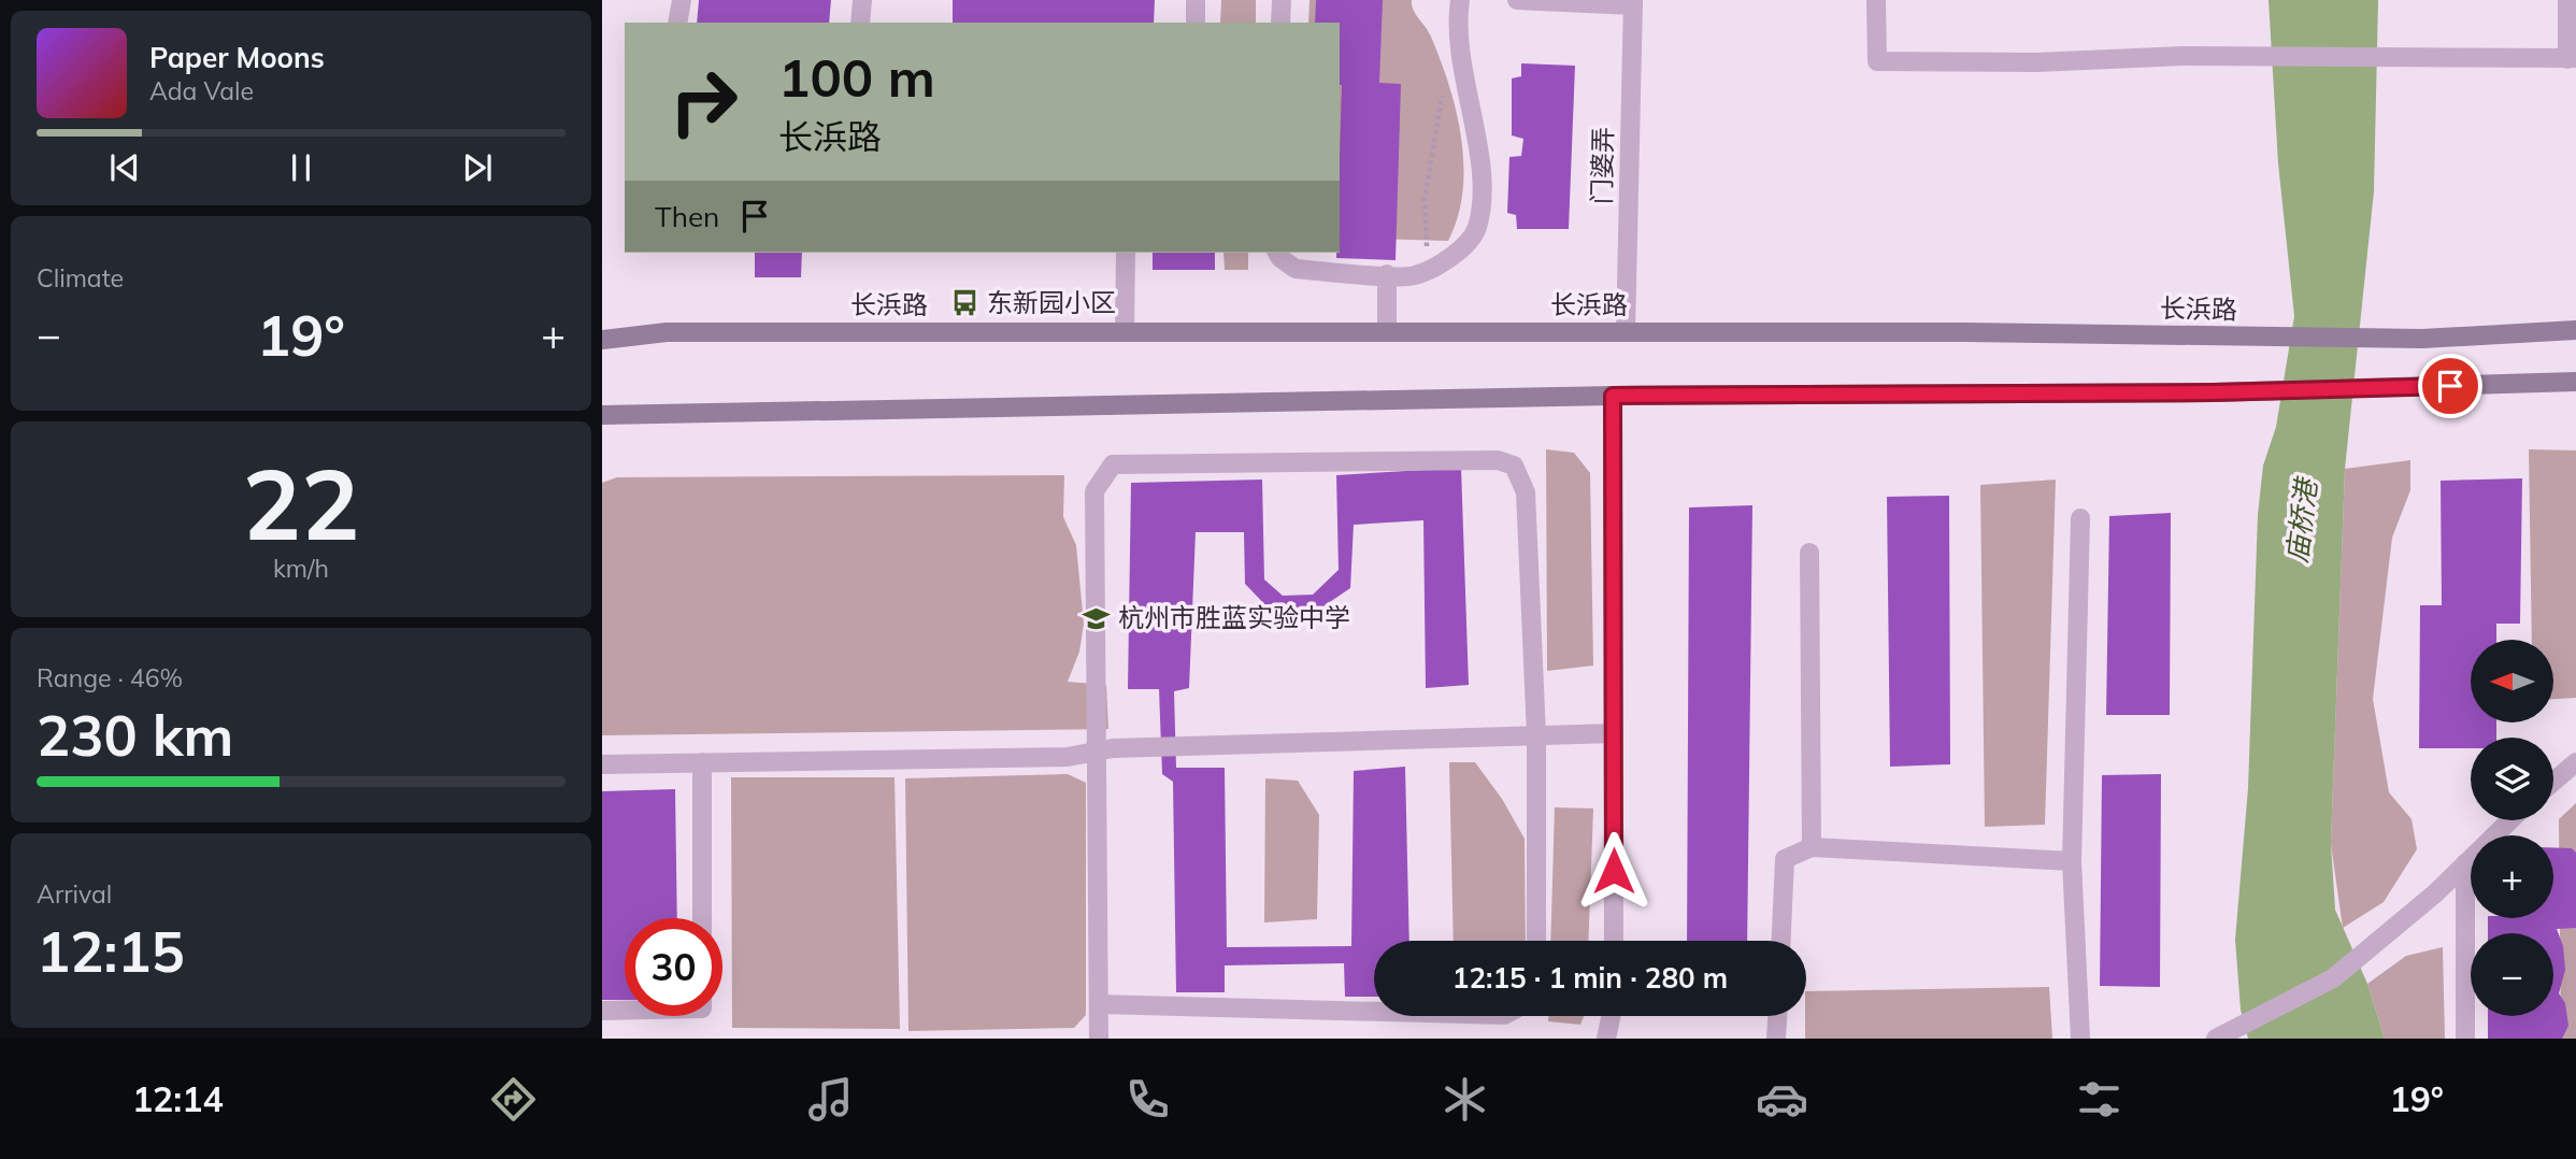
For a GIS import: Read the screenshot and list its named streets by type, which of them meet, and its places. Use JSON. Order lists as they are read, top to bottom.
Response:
{
  "streets": {
    "main road": ["长浜路"],
    "street": ["门婆弄"]
  },
  "crossings": [
    ["门婆弄", "长浜路"]
  ],
  "water": ["庙桥港"],
  "places": {
    "bus stop": ["东新园小区"],
    "school or university": ["杭州市胜蓝实验中学"]
  },
  "north": "left",
  "page": {
    "turn": ["100 m", "长浜路"],
    "song": ["Paper Moons", "Ada Vale"],
    "then": "Then",
    "tile": [
      "Climate",
      ["22", "km/h"],
      ["Range · 46%", "230 km"],
      ["Arrival", "12:15"]
    ],
    "heat": ["−", "19°", "+"],
    "map_buttons": ["+", "−"],
    "limit": "30",
    "trip": "12:15 · 1 min · 280 m",
    "tabs": ["12:14", "19°"]
  }
}
